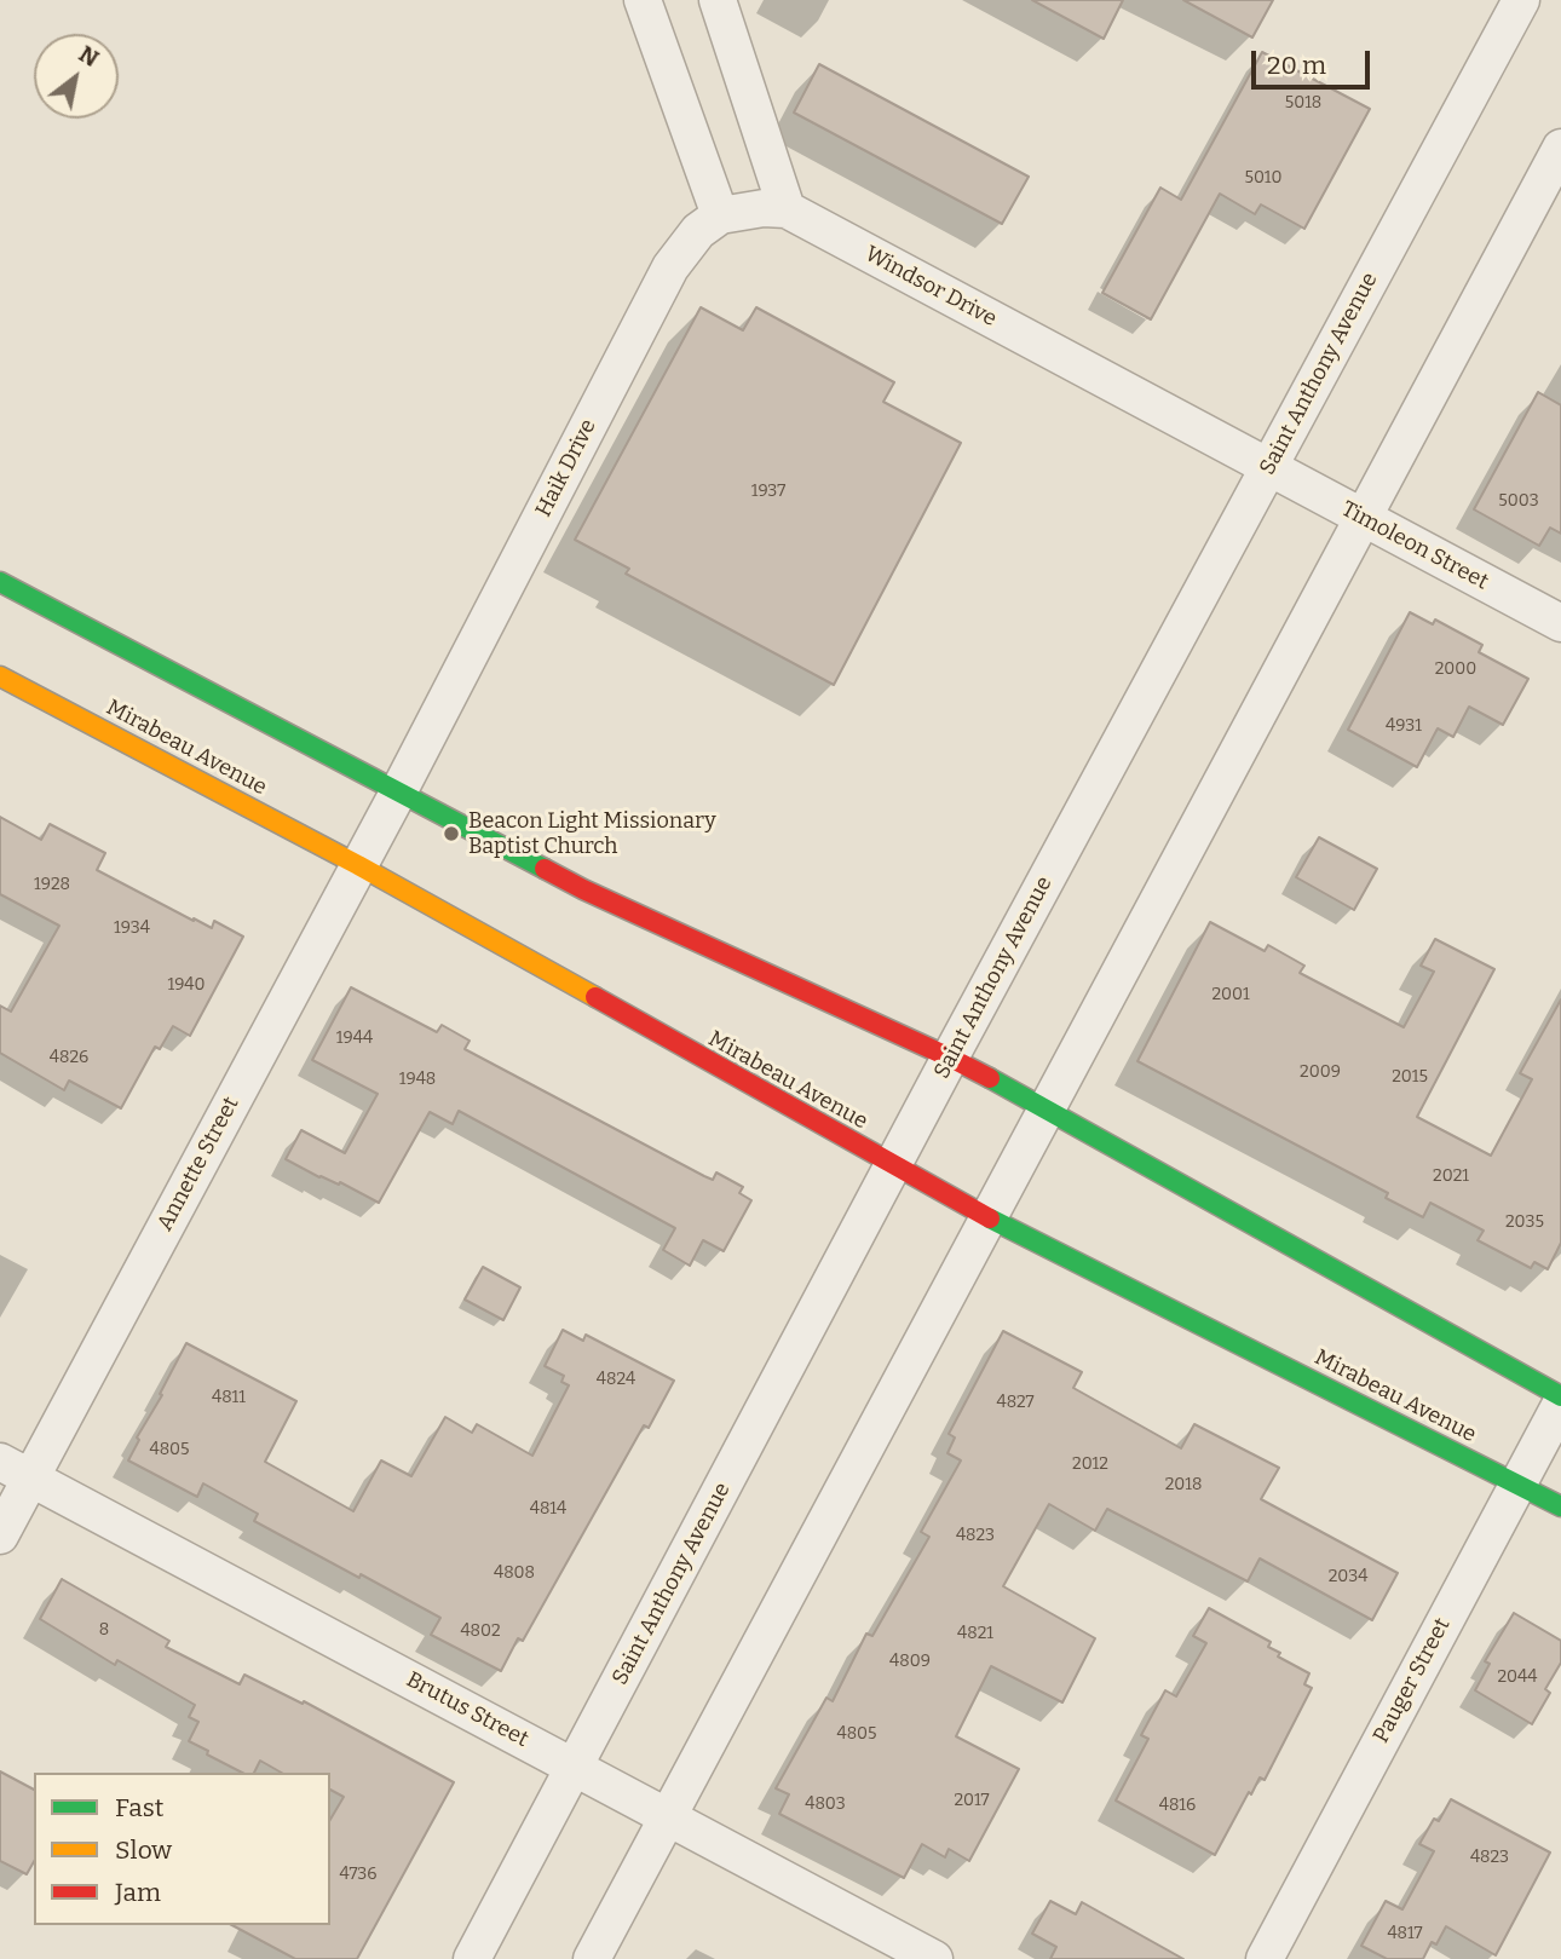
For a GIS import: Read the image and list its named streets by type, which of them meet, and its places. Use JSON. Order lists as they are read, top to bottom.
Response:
{
  "streets": {
    "street": [
      "Windsor Drive",
      "Saint Anthony Avenue",
      "Haik Drive",
      "Timoleon Street",
      "Mirabeau Avenue",
      "Annette Street",
      "Pauger Street",
      "Brutus Street"
    ]
  },
  "crossings": [
    ["Windsor Drive", "Saint Anthony Avenue"],
    ["Windsor Drive", "Timoleon Street"],
    ["Saint Anthony Avenue", "Timoleon Street"],
    ["Saint Anthony Avenue", "Mirabeau Avenue"],
    ["Saint Anthony Avenue", "Brutus Street"],
    ["Haik Drive", "Annette Street"],
    ["Mirabeau Avenue", "Annette Street"],
    ["Mirabeau Avenue", "Pauger Street"],
    ["Annette Street", "Brutus Street"]
  ],
  "places": ["Beacon Light Missionary Baptist Church"],
  "house_numbers": [
    "5018",
    "5010",
    "1937",
    "5003",
    "2000",
    "4931",
    "1928",
    "1934",
    "1940",
    "2001",
    "1944",
    "4826",
    "2009",
    "2015",
    "1948",
    "2021",
    "2035",
    "4824",
    "4811",
    "4827",
    "4805",
    "2012",
    "2018",
    "4814",
    "4823",
    "4808",
    "2034",
    "8",
    "4802",
    "4821",
    "4809",
    "2044",
    "4805",
    "2017",
    "4803",
    "4816",
    "4823",
    "4736",
    "4817"
  ],
  "legend": ["Fast", "Slow", "Jam"],
  "scale_bar": "20 m",
  "north": "top right"
}
